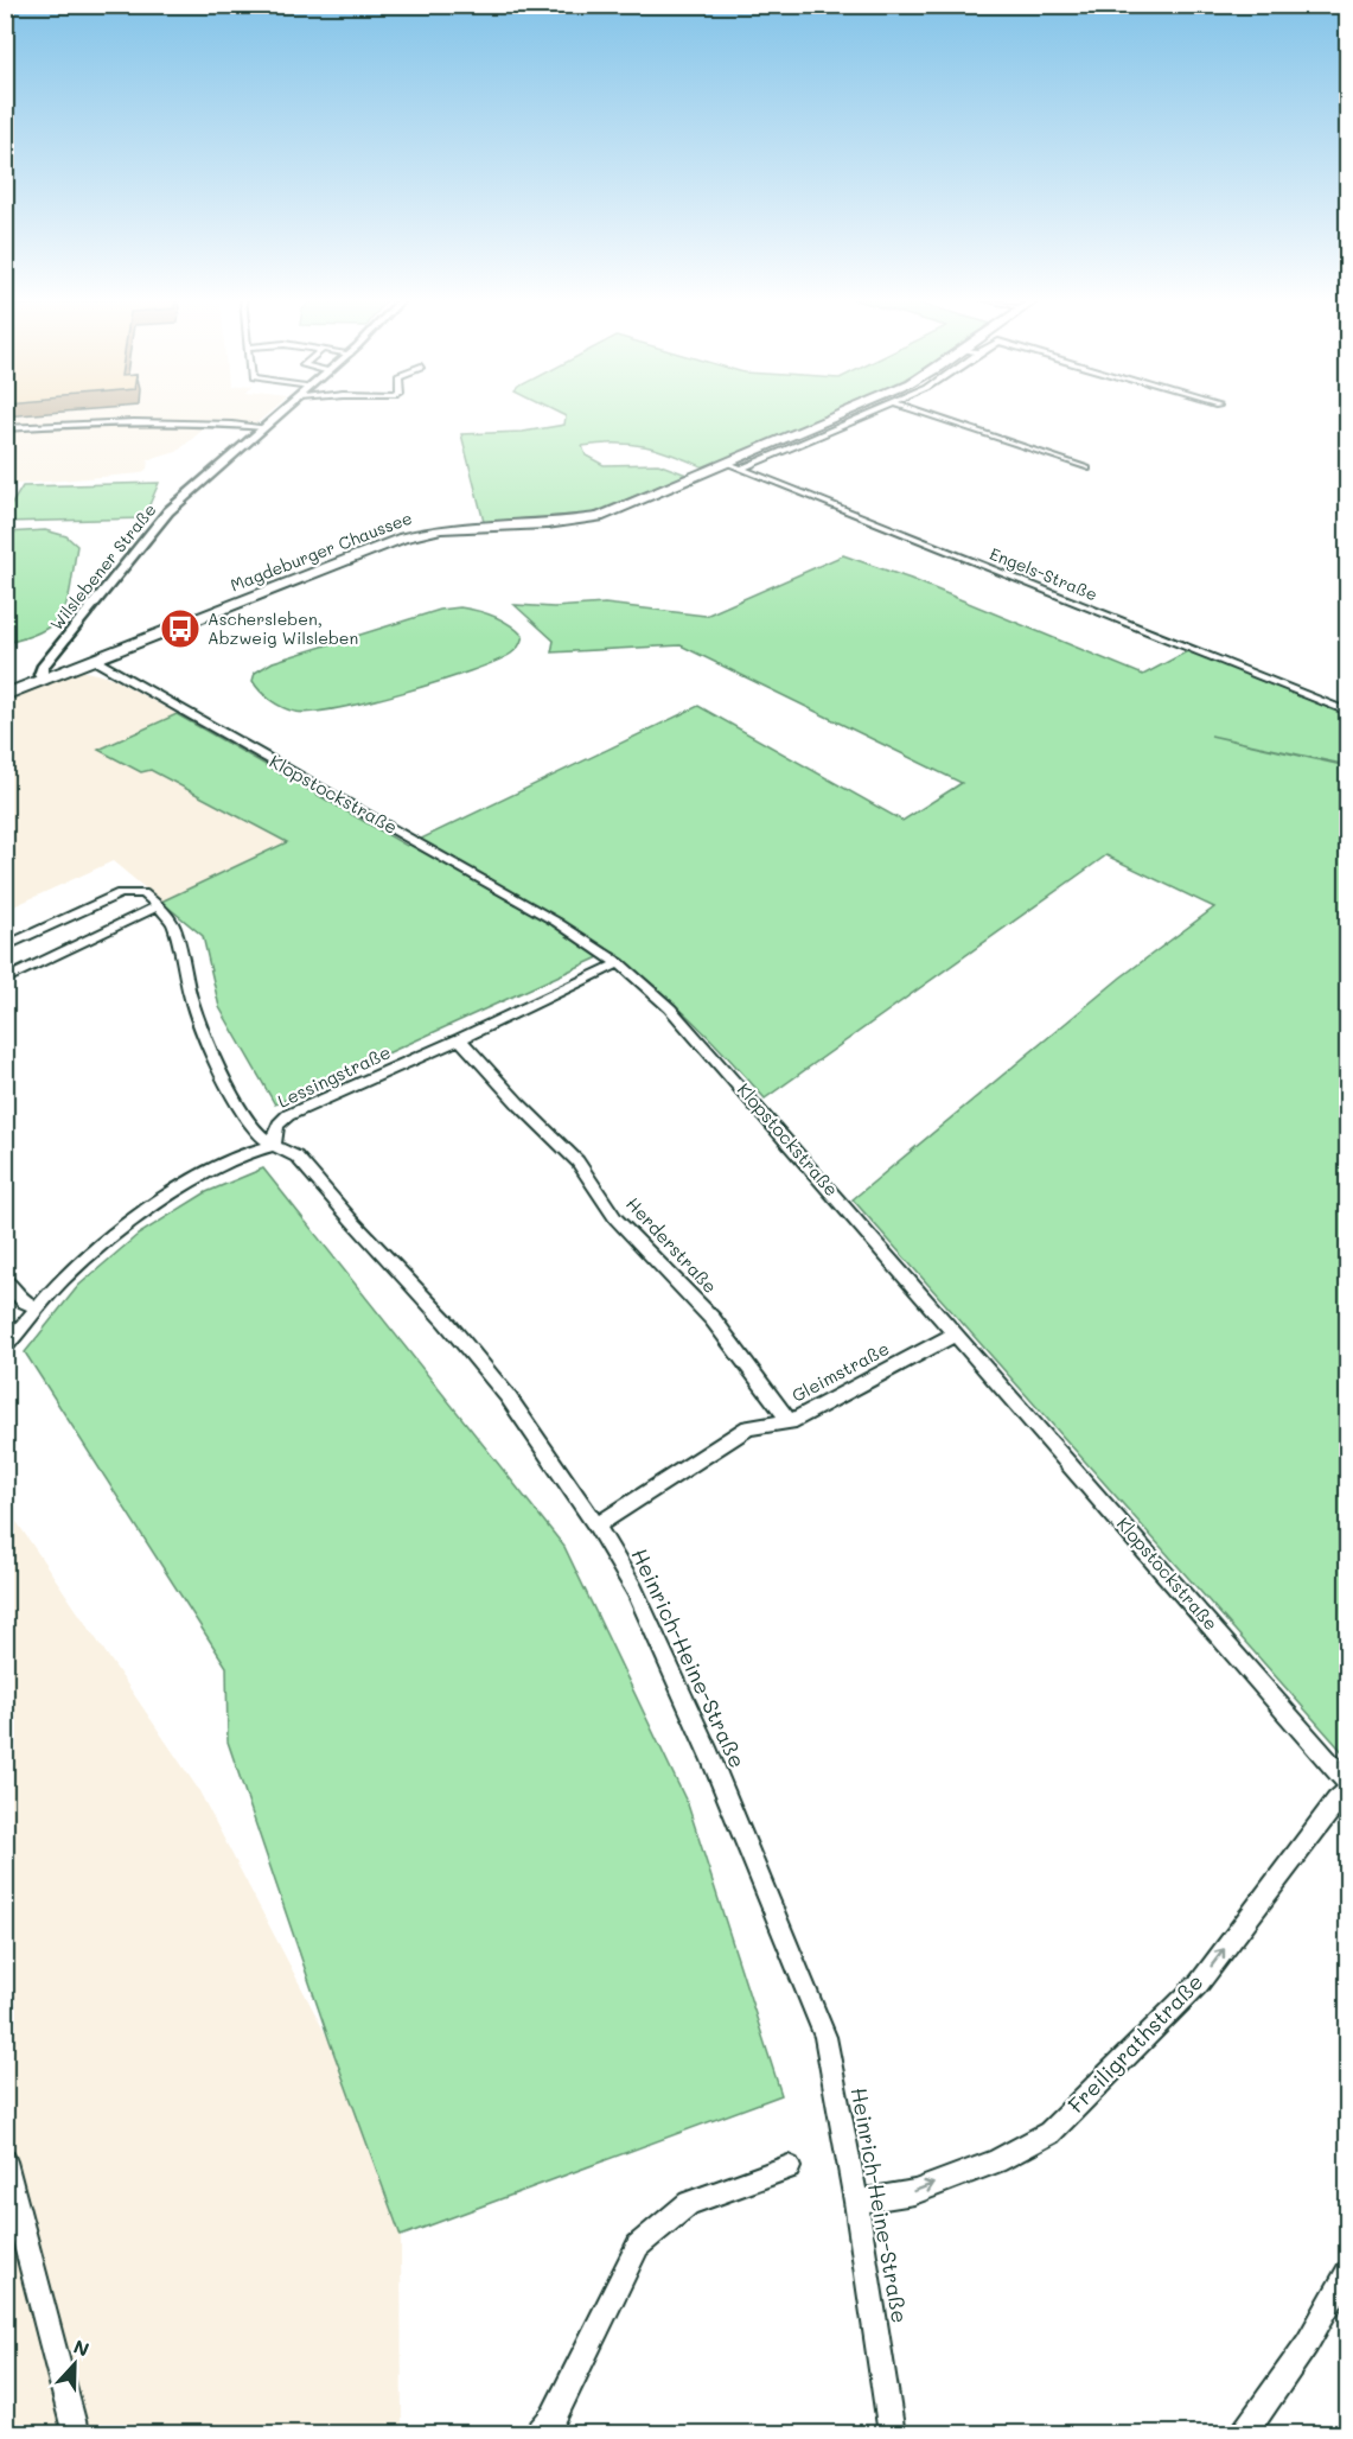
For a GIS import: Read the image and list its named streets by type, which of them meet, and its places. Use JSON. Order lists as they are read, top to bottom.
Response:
{
  "streets": {
    "main road": ["Magdeburger Chaussee"],
    "street": [
      "Wilslebener Straße",
      "Engels-Straße",
      "Klopstockstraße",
      "Lessingstraße",
      "Herderstraße",
      "Gleimstraße",
      "Heinrich-Heine-Straße",
      "Freiligrathstraße"
    ]
  },
  "crossings": [
    ["Magdeburger Chaussee", "Wilslebener Straße"],
    ["Magdeburger Chaussee", "Engels-Straße"],
    ["Magdeburger Chaussee", "Klopstockstraße"],
    ["Klopstockstraße", "Lessingstraße"],
    ["Klopstockstraße", "Gleimstraße"],
    ["Lessingstraße", "Herderstraße"],
    ["Lessingstraße", "Heinrich-Heine-Straße"],
    ["Herderstraße", "Gleimstraße"],
    ["Gleimstraße", "Heinrich-Heine-Straße"],
    ["Heinrich-Heine-Straße", "Freiligrathstraße"]
  ],
  "one_way": ["Freiligrathstraße"],
  "places": {
    "bus stop": ["Aschersleben, Abzweig Wilsleben"]
  },
  "north": "top"
}
